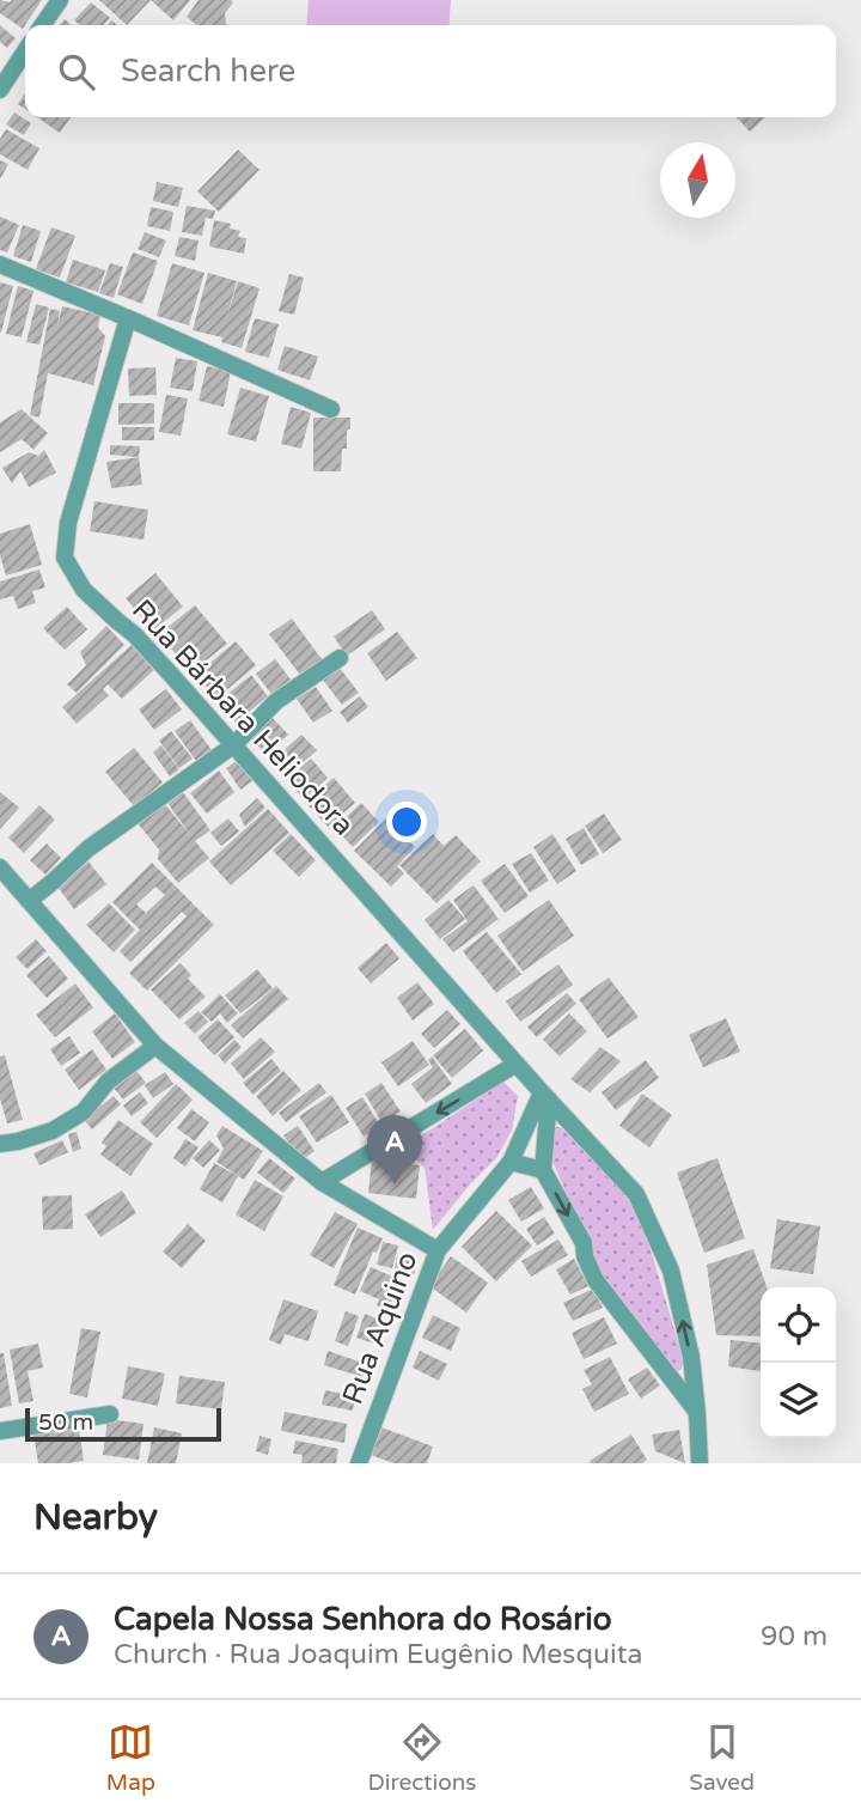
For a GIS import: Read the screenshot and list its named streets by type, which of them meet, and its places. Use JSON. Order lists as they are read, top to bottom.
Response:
{
  "streets": {
    "street": ["Rua Bárbara Heliodora", "Rua Aquino"]
  },
  "crossings": [
    ["Rua Bárbara Heliodora", "Rua Aquino"]
  ],
  "scale_bar": "50 m",
  "north": "top",
  "page": {
    "search": "Search here",
    "pins": "A",
    "scale": "50 m",
    "heading": "Nearby",
    "list": [
      {
        "mark": "A",
        "name": "Capela Nossa Senhora do Rosário",
        "note": "Church · Rua Joaquim Eugênio Mesquita",
        "value": "90 m"
      }
    ],
    "nav": ["Map", "Directions", "Saved"]
  }
}
